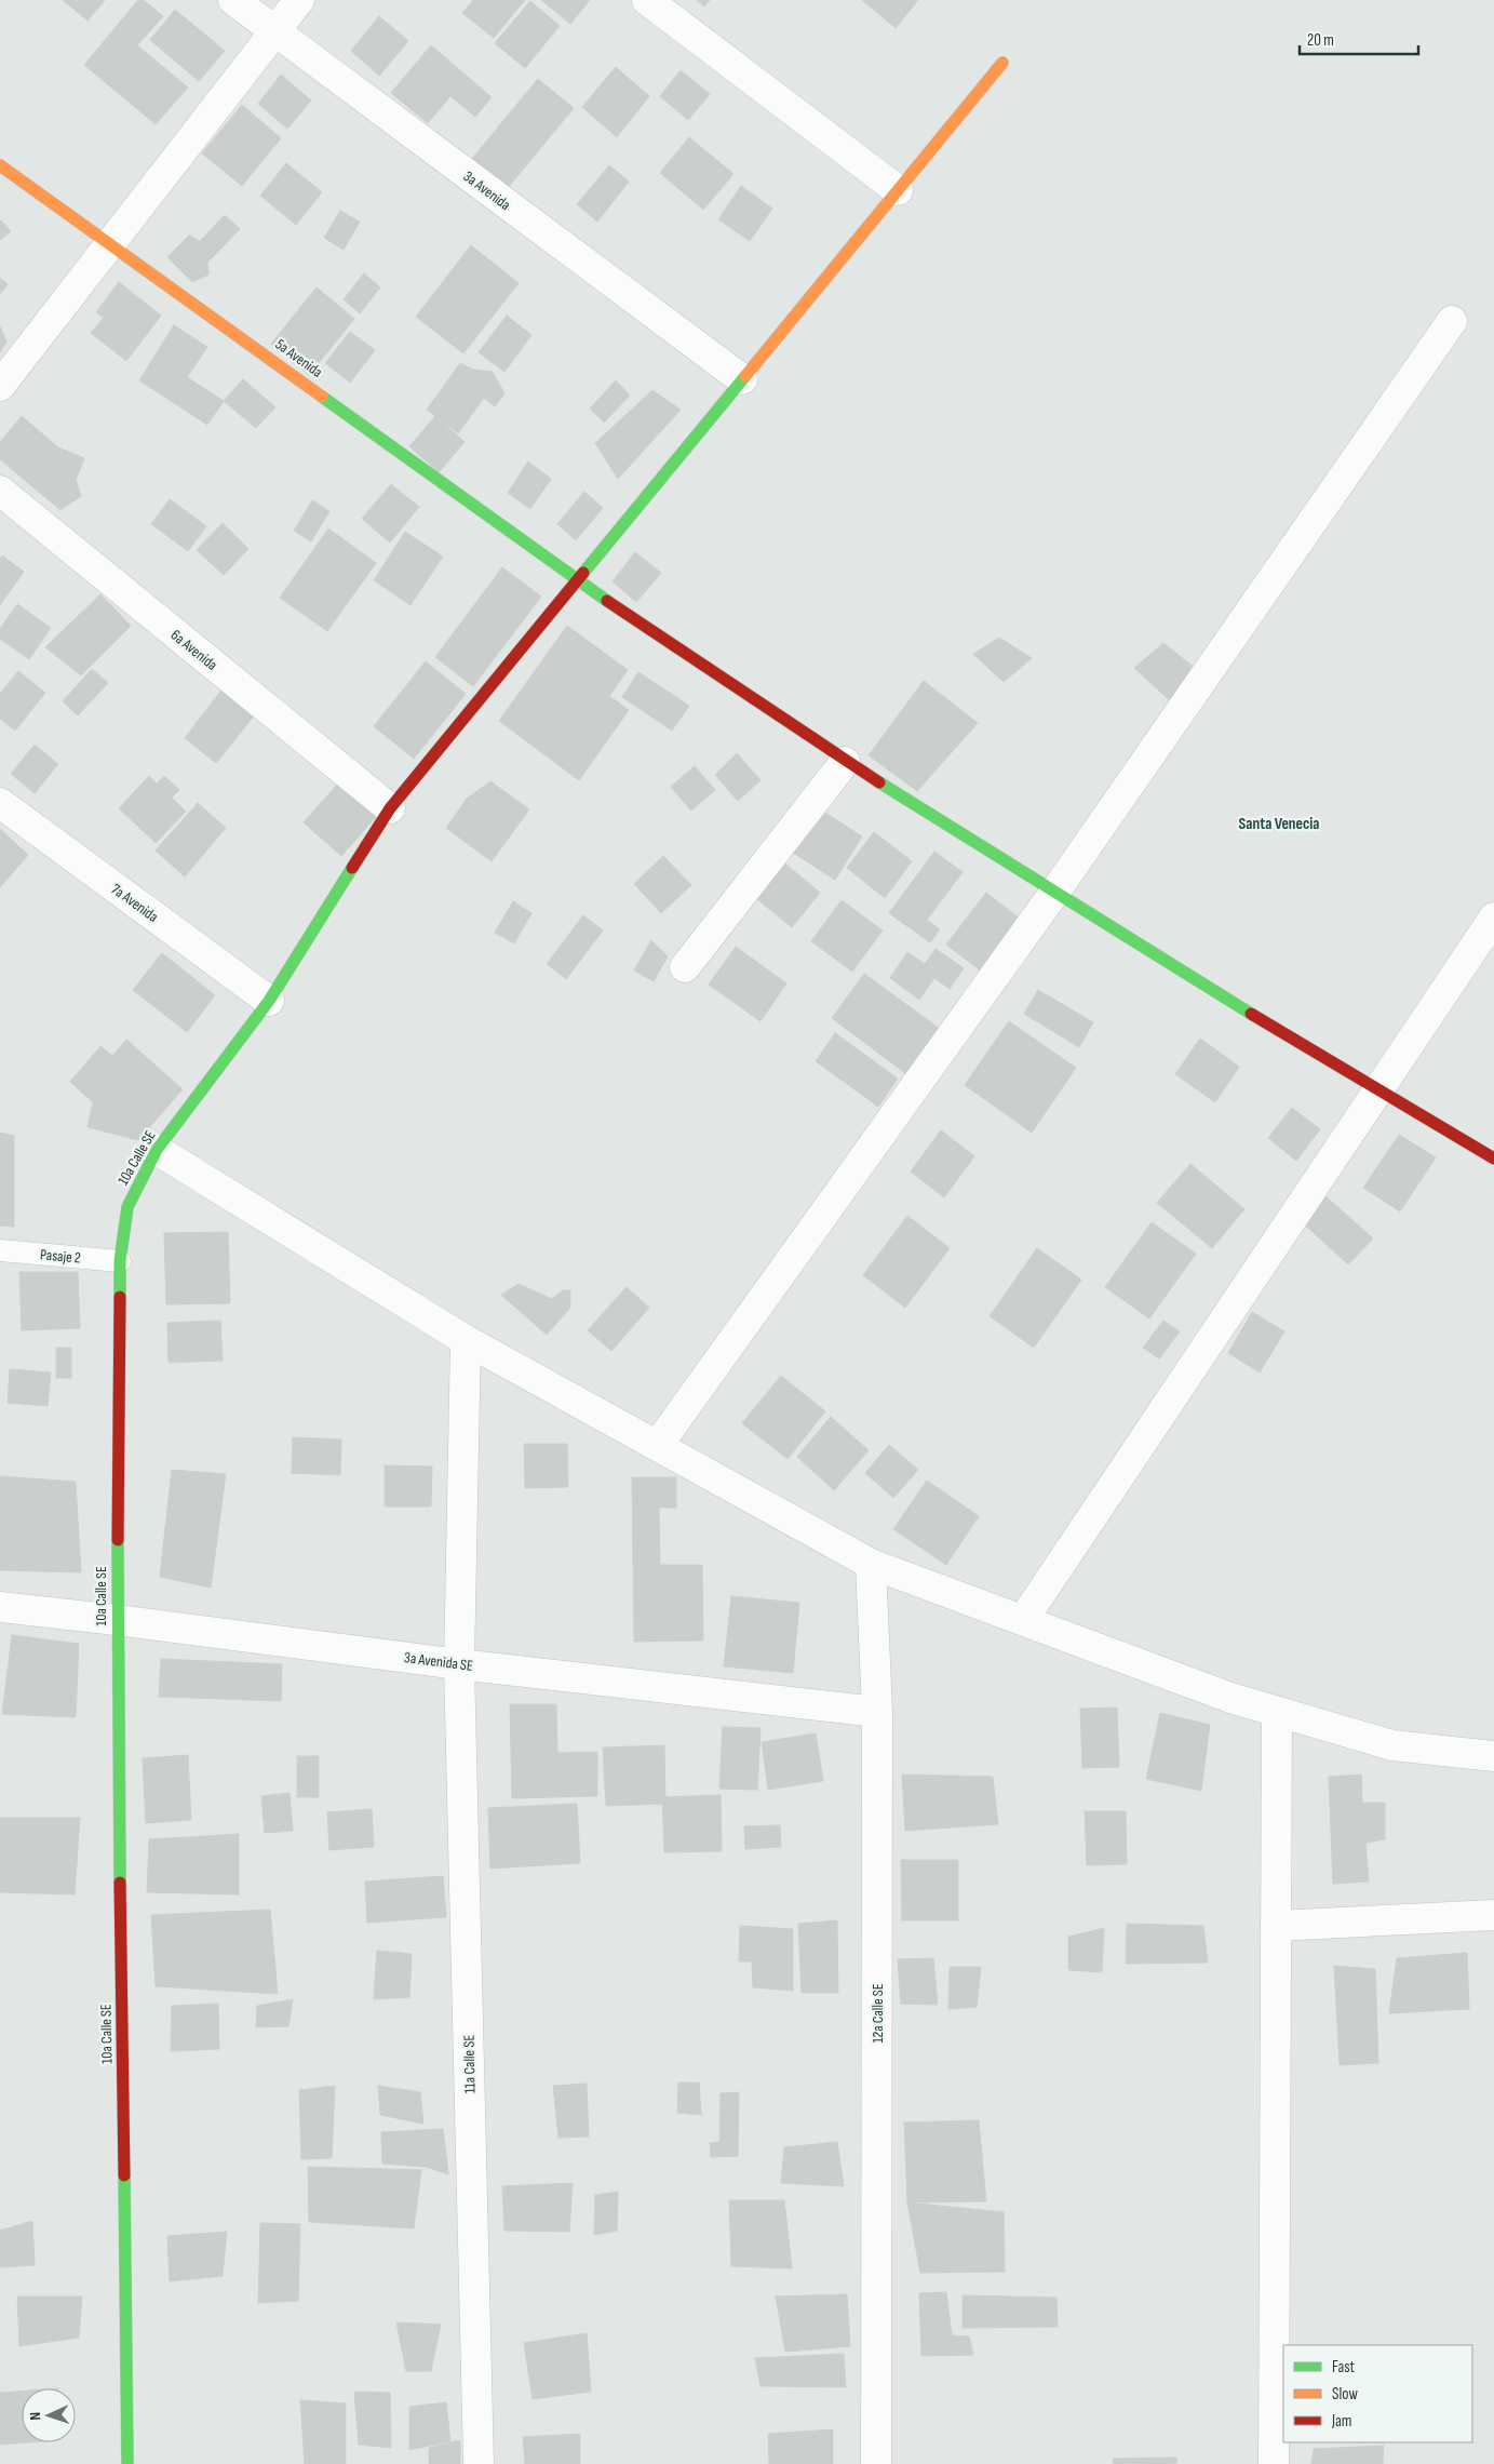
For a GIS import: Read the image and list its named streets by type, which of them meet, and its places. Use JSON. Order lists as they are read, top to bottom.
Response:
{
  "streets": {
    "street": [
      "3a Avenida",
      "5a Avenida",
      "6a Avenida",
      "7a Avenida",
      "10a Calle SE",
      "3a Avenida SE",
      "12a Calle SE",
      "11a Calle SE"
    ],
    "lane": ["Pasaje 2"]
  },
  "crossings": [
    ["3a Avenida", "10a Calle SE"],
    ["5a Avenida", "10a Calle SE"],
    ["6a Avenida", "10a Calle SE"],
    ["7a Avenida", "10a Calle SE"],
    ["10a Calle SE", "Pasaje 2"],
    ["10a Calle SE", "3a Avenida SE"],
    ["3a Avenida SE", "12a Calle SE"],
    ["3a Avenida SE", "11a Calle SE"]
  ],
  "districts": ["Santa Venecia"],
  "legend": ["Fast", "Slow", "Jam"],
  "scale_bar": "20 m",
  "north": "left"
}
